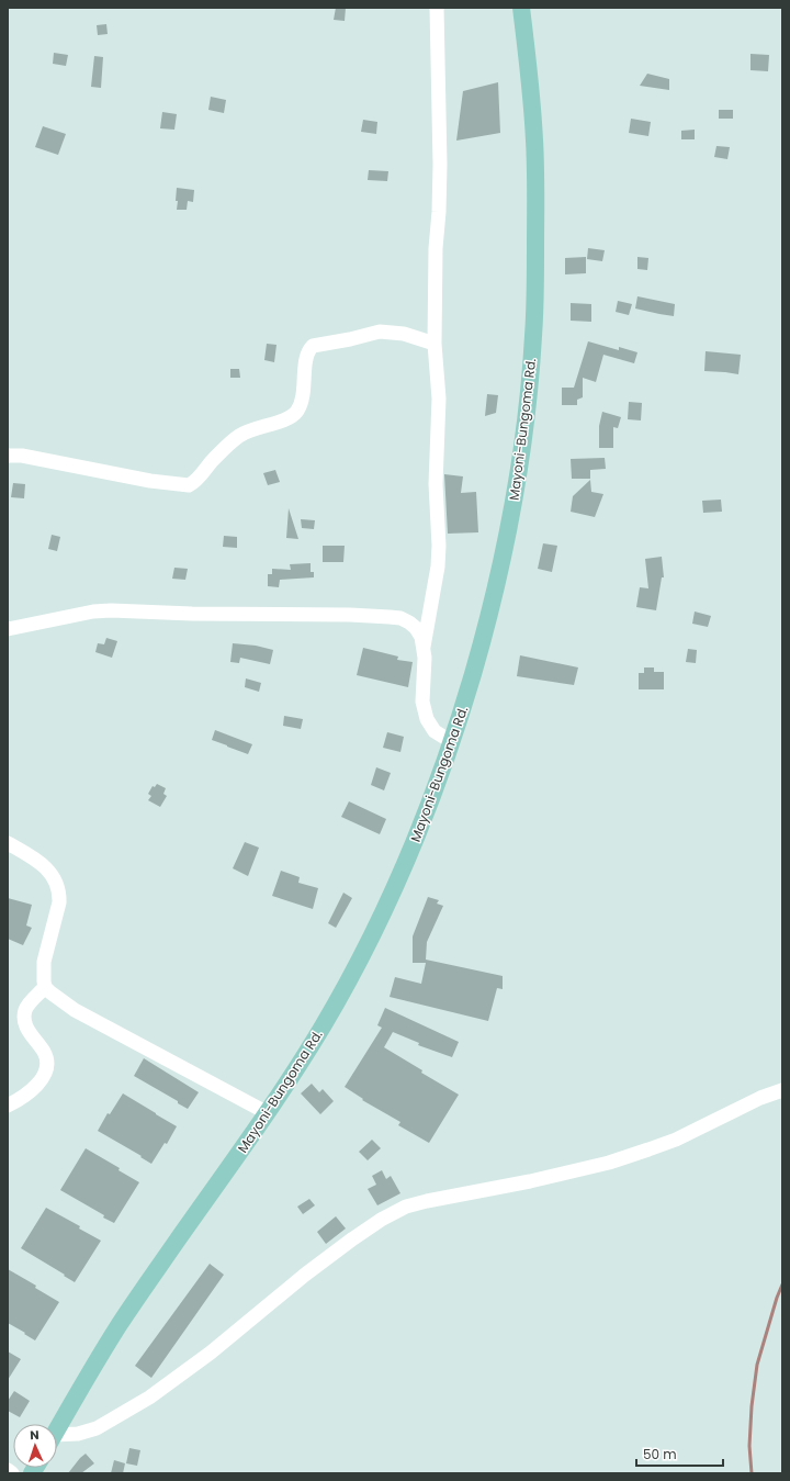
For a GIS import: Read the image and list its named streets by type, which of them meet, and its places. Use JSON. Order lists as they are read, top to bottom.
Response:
{
  "streets": {
    "main road": ["Mayoni-Bungoma Rd."]
  },
  "scale_bar": "50 m",
  "north": "top"
}
